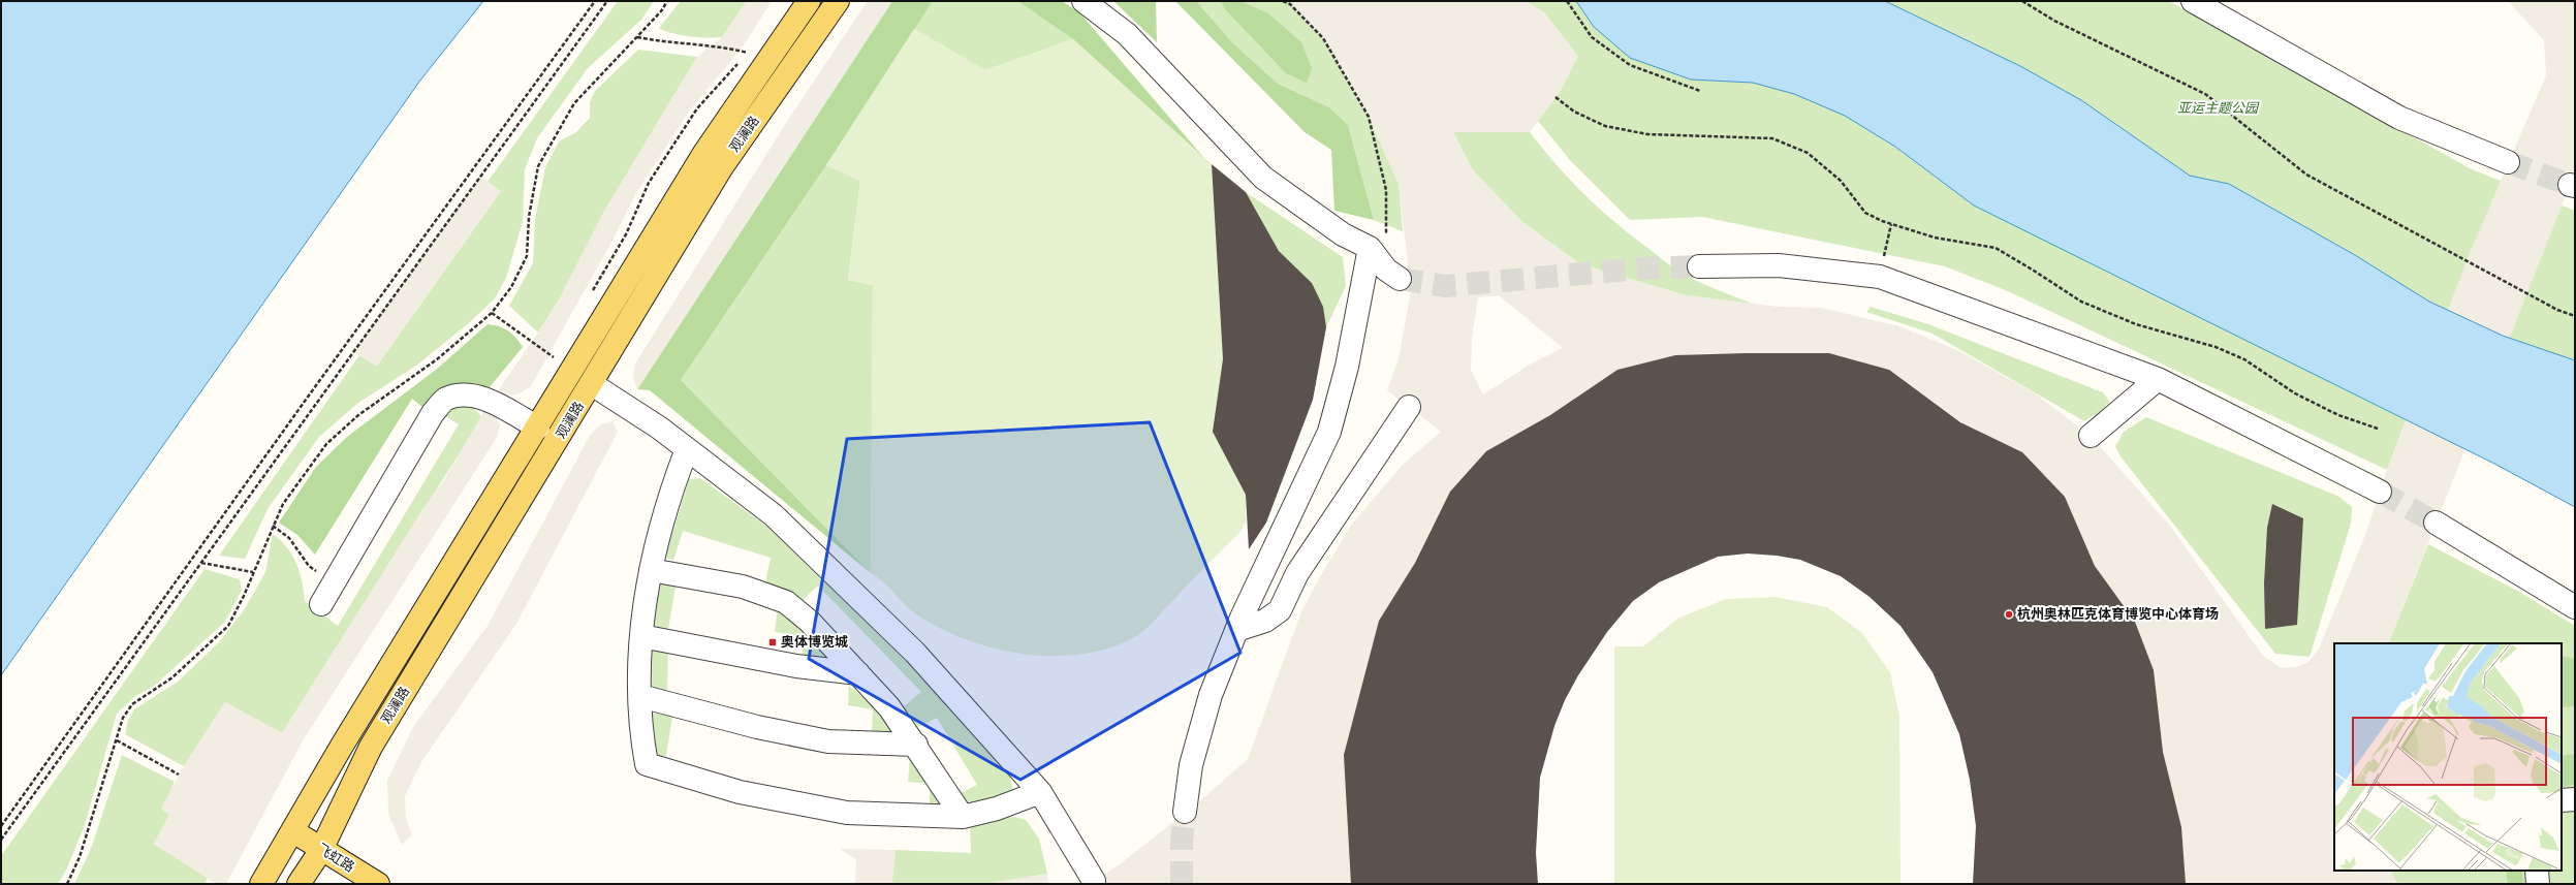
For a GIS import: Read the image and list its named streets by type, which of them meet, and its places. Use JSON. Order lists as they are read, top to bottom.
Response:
{
  "streets": {
    "main road": ["观澜路", "飞虹路"]
  },
  "crossings": [
    ["观澜路", "飞虹路"]
  ],
  "parks": ["亚运主题公园"],
  "places": {
    "other": ["杭州奥林匹克体育博览中心体育场"],
    "transit": ["奥体博览城"]
  }
}
